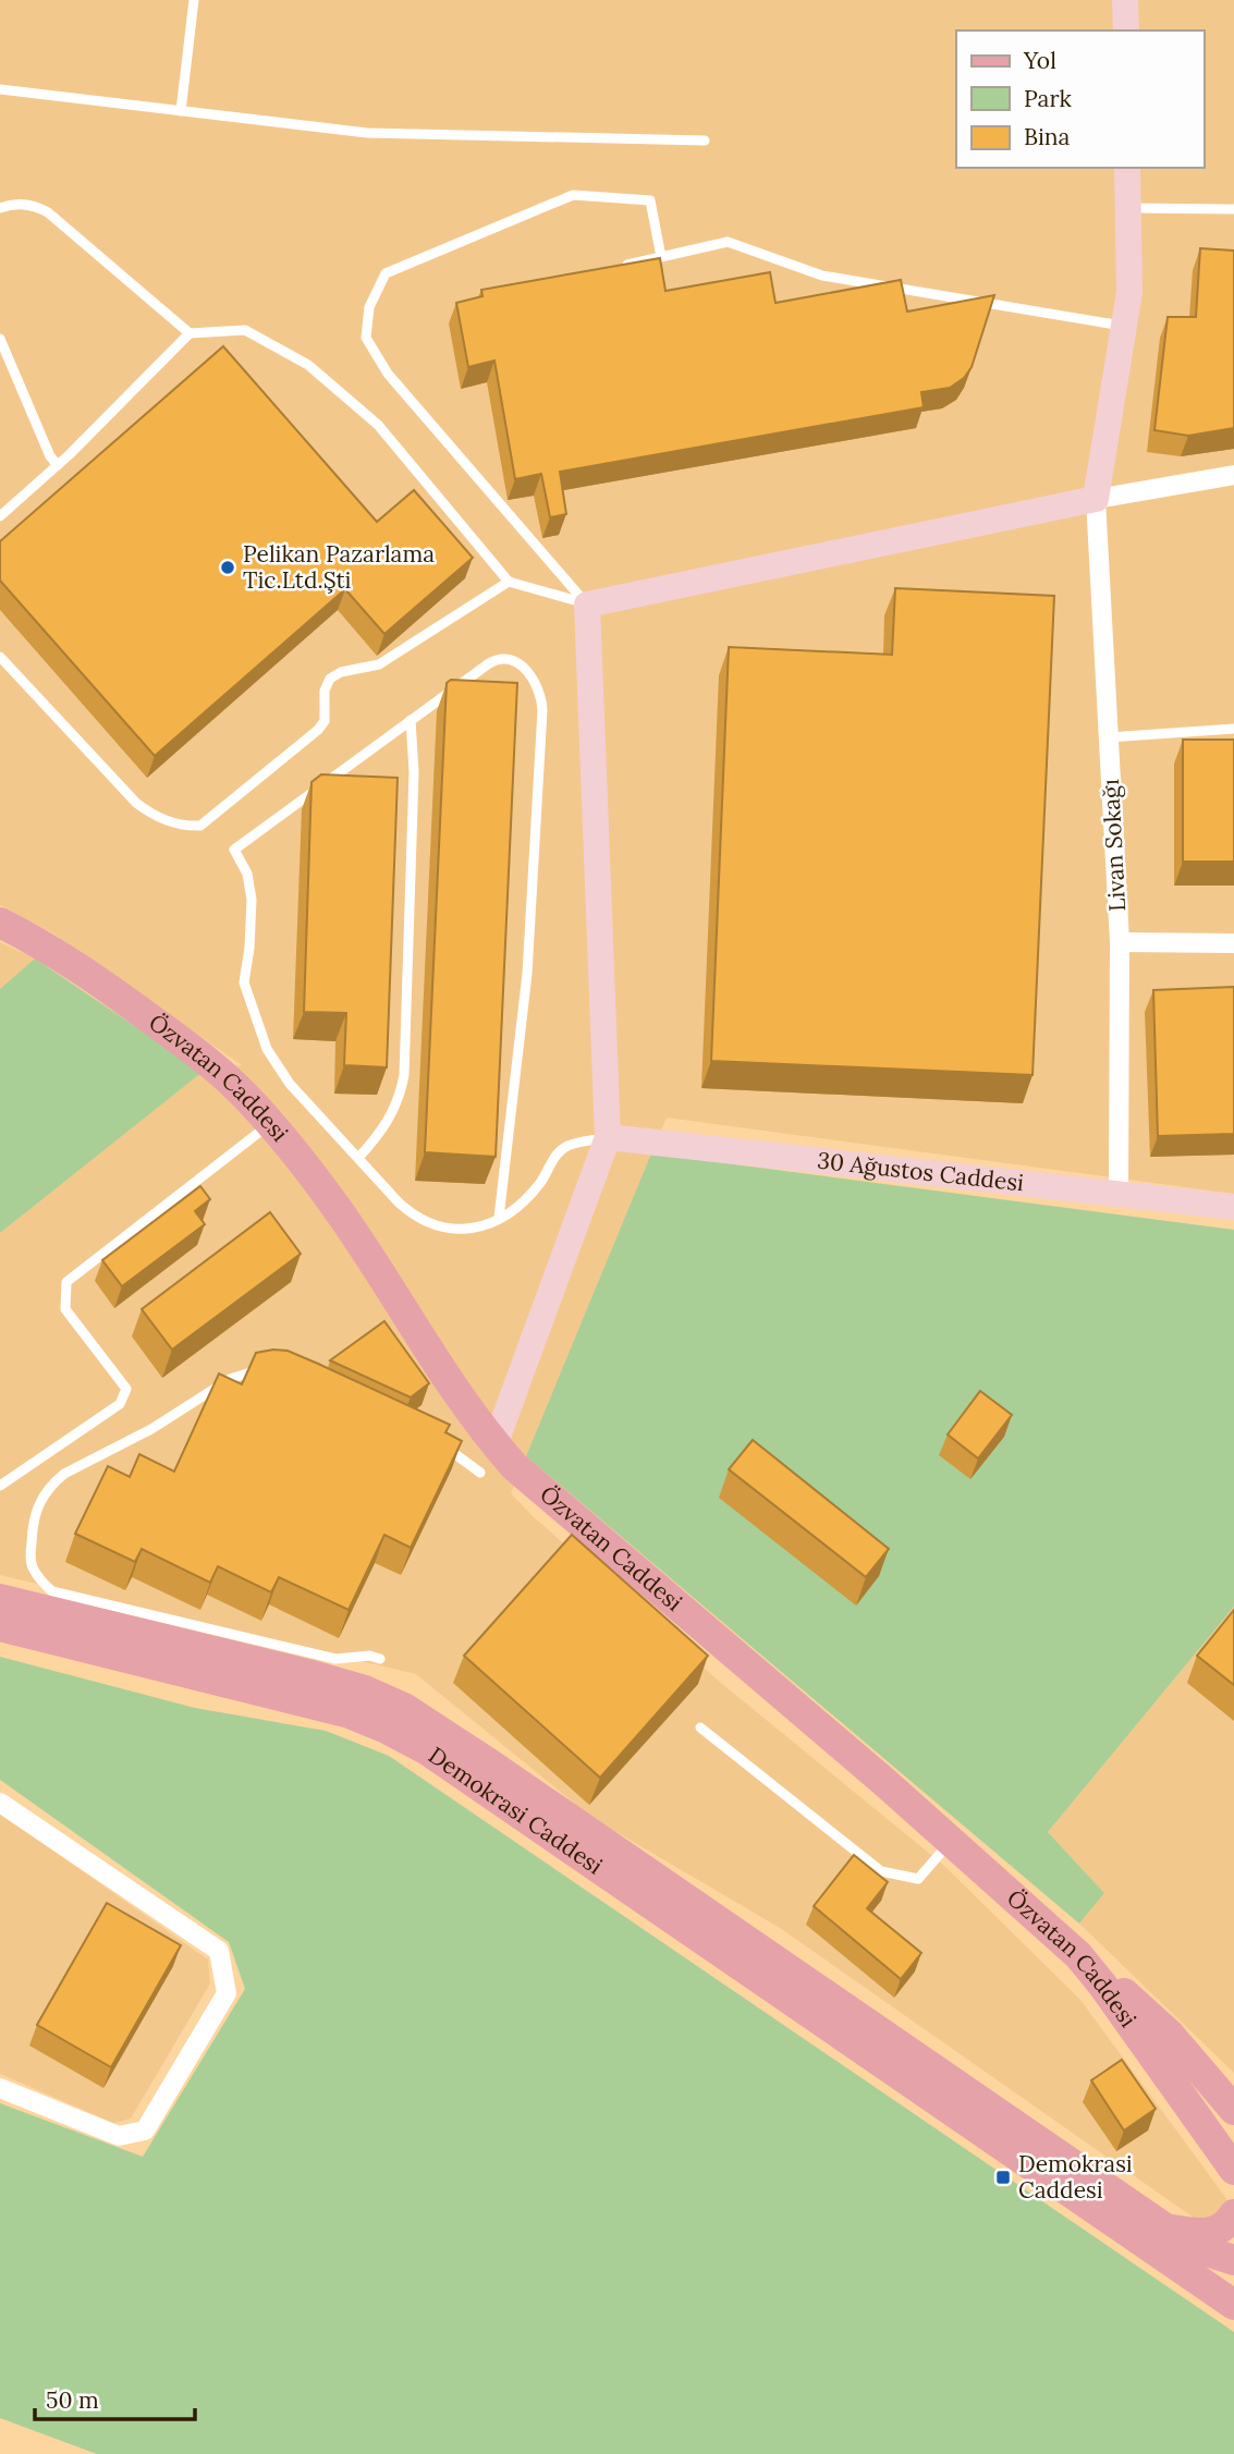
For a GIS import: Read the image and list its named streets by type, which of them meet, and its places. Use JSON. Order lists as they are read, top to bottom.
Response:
{
  "streets": {
    "main road": ["Özvatan Caddesi", "Demokrasi Caddesi"],
    "street": ["Livan Sokağı", "30 Ağustos Caddesi"]
  },
  "crossings": [
    ["Livan Sokağı", "30 Ağustos Caddesi"]
  ],
  "places": {
    "other": ["Pelikan Pazarlama Tic.Ltd.Şti"],
    "transit": ["Demokrasi Caddesi"]
  },
  "legend": ["Yol", "Park", "Bina"],
  "scale_bar": "50 m"
}
